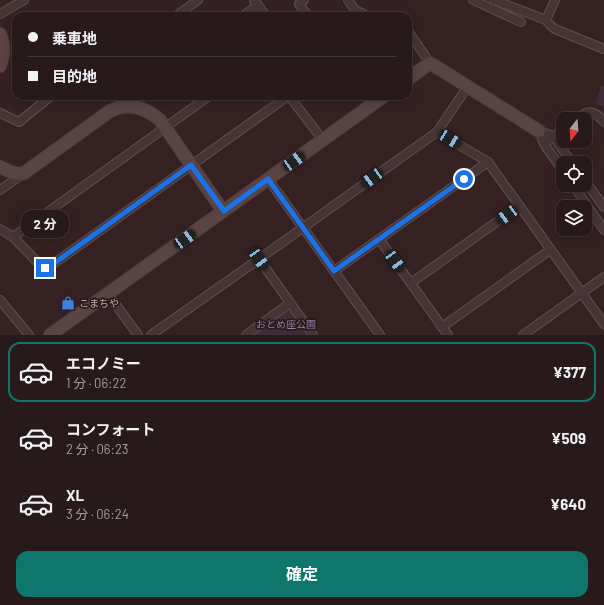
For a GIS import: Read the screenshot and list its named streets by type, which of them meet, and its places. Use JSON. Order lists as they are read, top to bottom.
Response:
{
  "parks": ["おとめ座公園"],
  "places": {
    "shop": ["こまちや"]
  },
  "north": "bottom",
  "page": {
    "banner": ["乗車地", "目的地"],
    "bubble": "2 分",
    "list": [
      {
        "name": "エコノミー",
        "note": "1 分 · 06:22",
        "value": "¥377"
      },
      {
        "name": "コンフォート",
        "note": "2 分 · 06:23",
        "value": "¥509"
      },
      {
        "name": "XL",
        "note": "3 分 · 06:24",
        "value": "¥640"
      }
    ],
    "buttons": "確定"
  }
}
